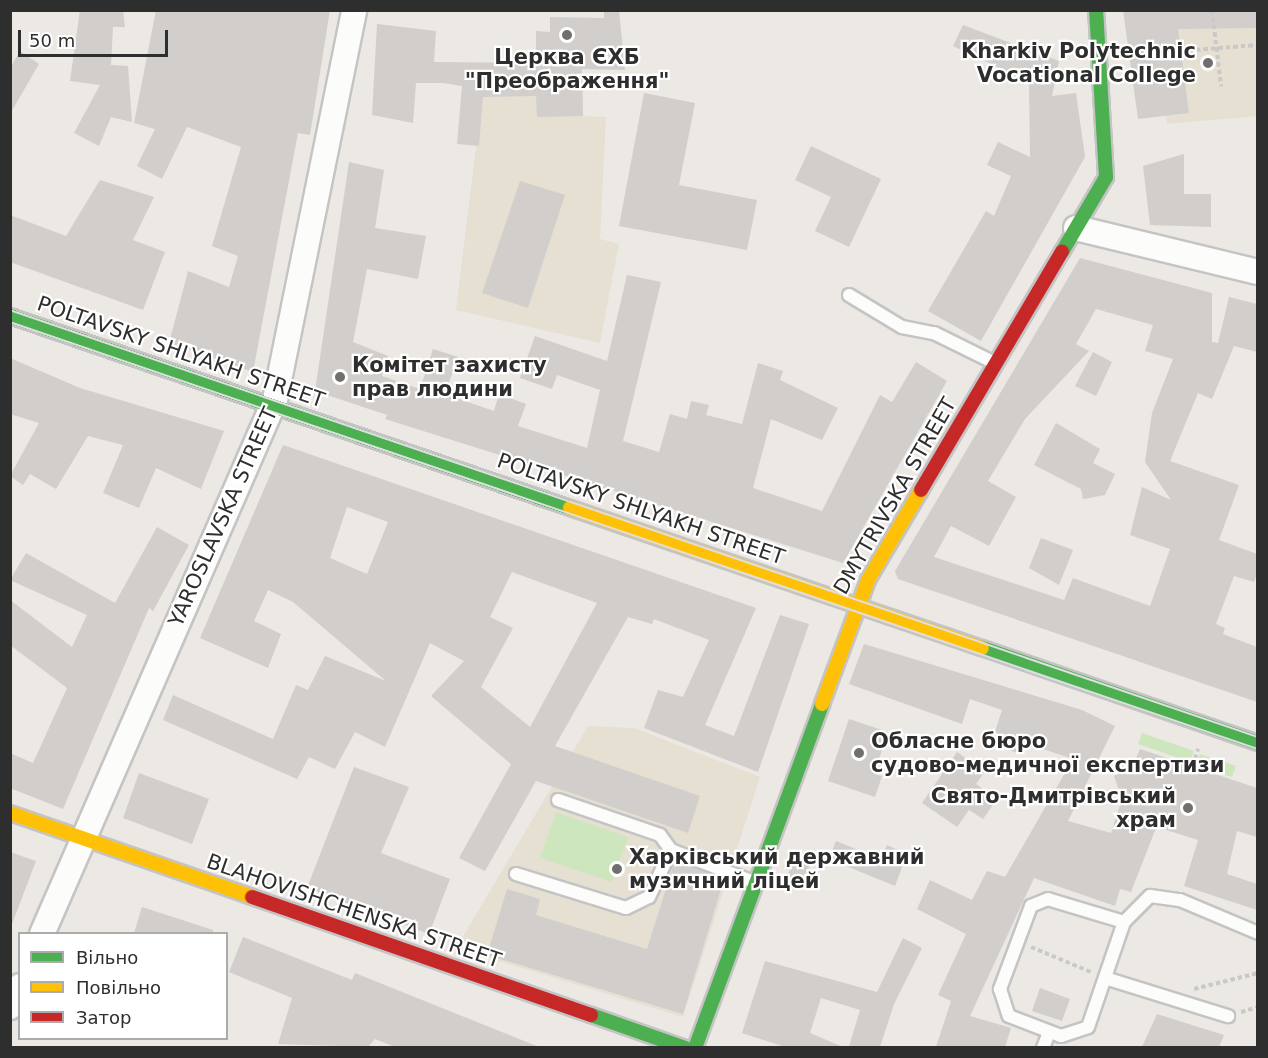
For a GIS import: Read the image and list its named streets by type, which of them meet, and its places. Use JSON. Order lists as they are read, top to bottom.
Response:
{
  "streets": {
    "street": [
      "POLTAVSKY SHLYAKH STREET",
      "DMYTRIVSKA STREET",
      "YAROSLAVSKA STREET",
      "BLAHOVISHCHENSKA STREET"
    ]
  },
  "crossings": [
    ["POLTAVSKY SHLYAKH STREET", "DMYTRIVSKA STREET"],
    ["POLTAVSKY SHLYAKH STREET", "YAROSLAVSKA STREET"],
    ["YAROSLAVSKA STREET", "BLAHOVISHCHENSKA STREET"]
  ],
  "places": [
    "Церква ЄХБ \"Преображення\"",
    "Kharkiv Polytechnic Vocational College",
    "Комітет захисту прав людини",
    "Обласне бюро судово-медичної експертизи",
    "Свято-Дмитрівський храм",
    "Харківський державний музичний ліцей"
  ],
  "legend": ["Вільно", "Повільно", "Затор"],
  "scale_bar": "50 m"
}
